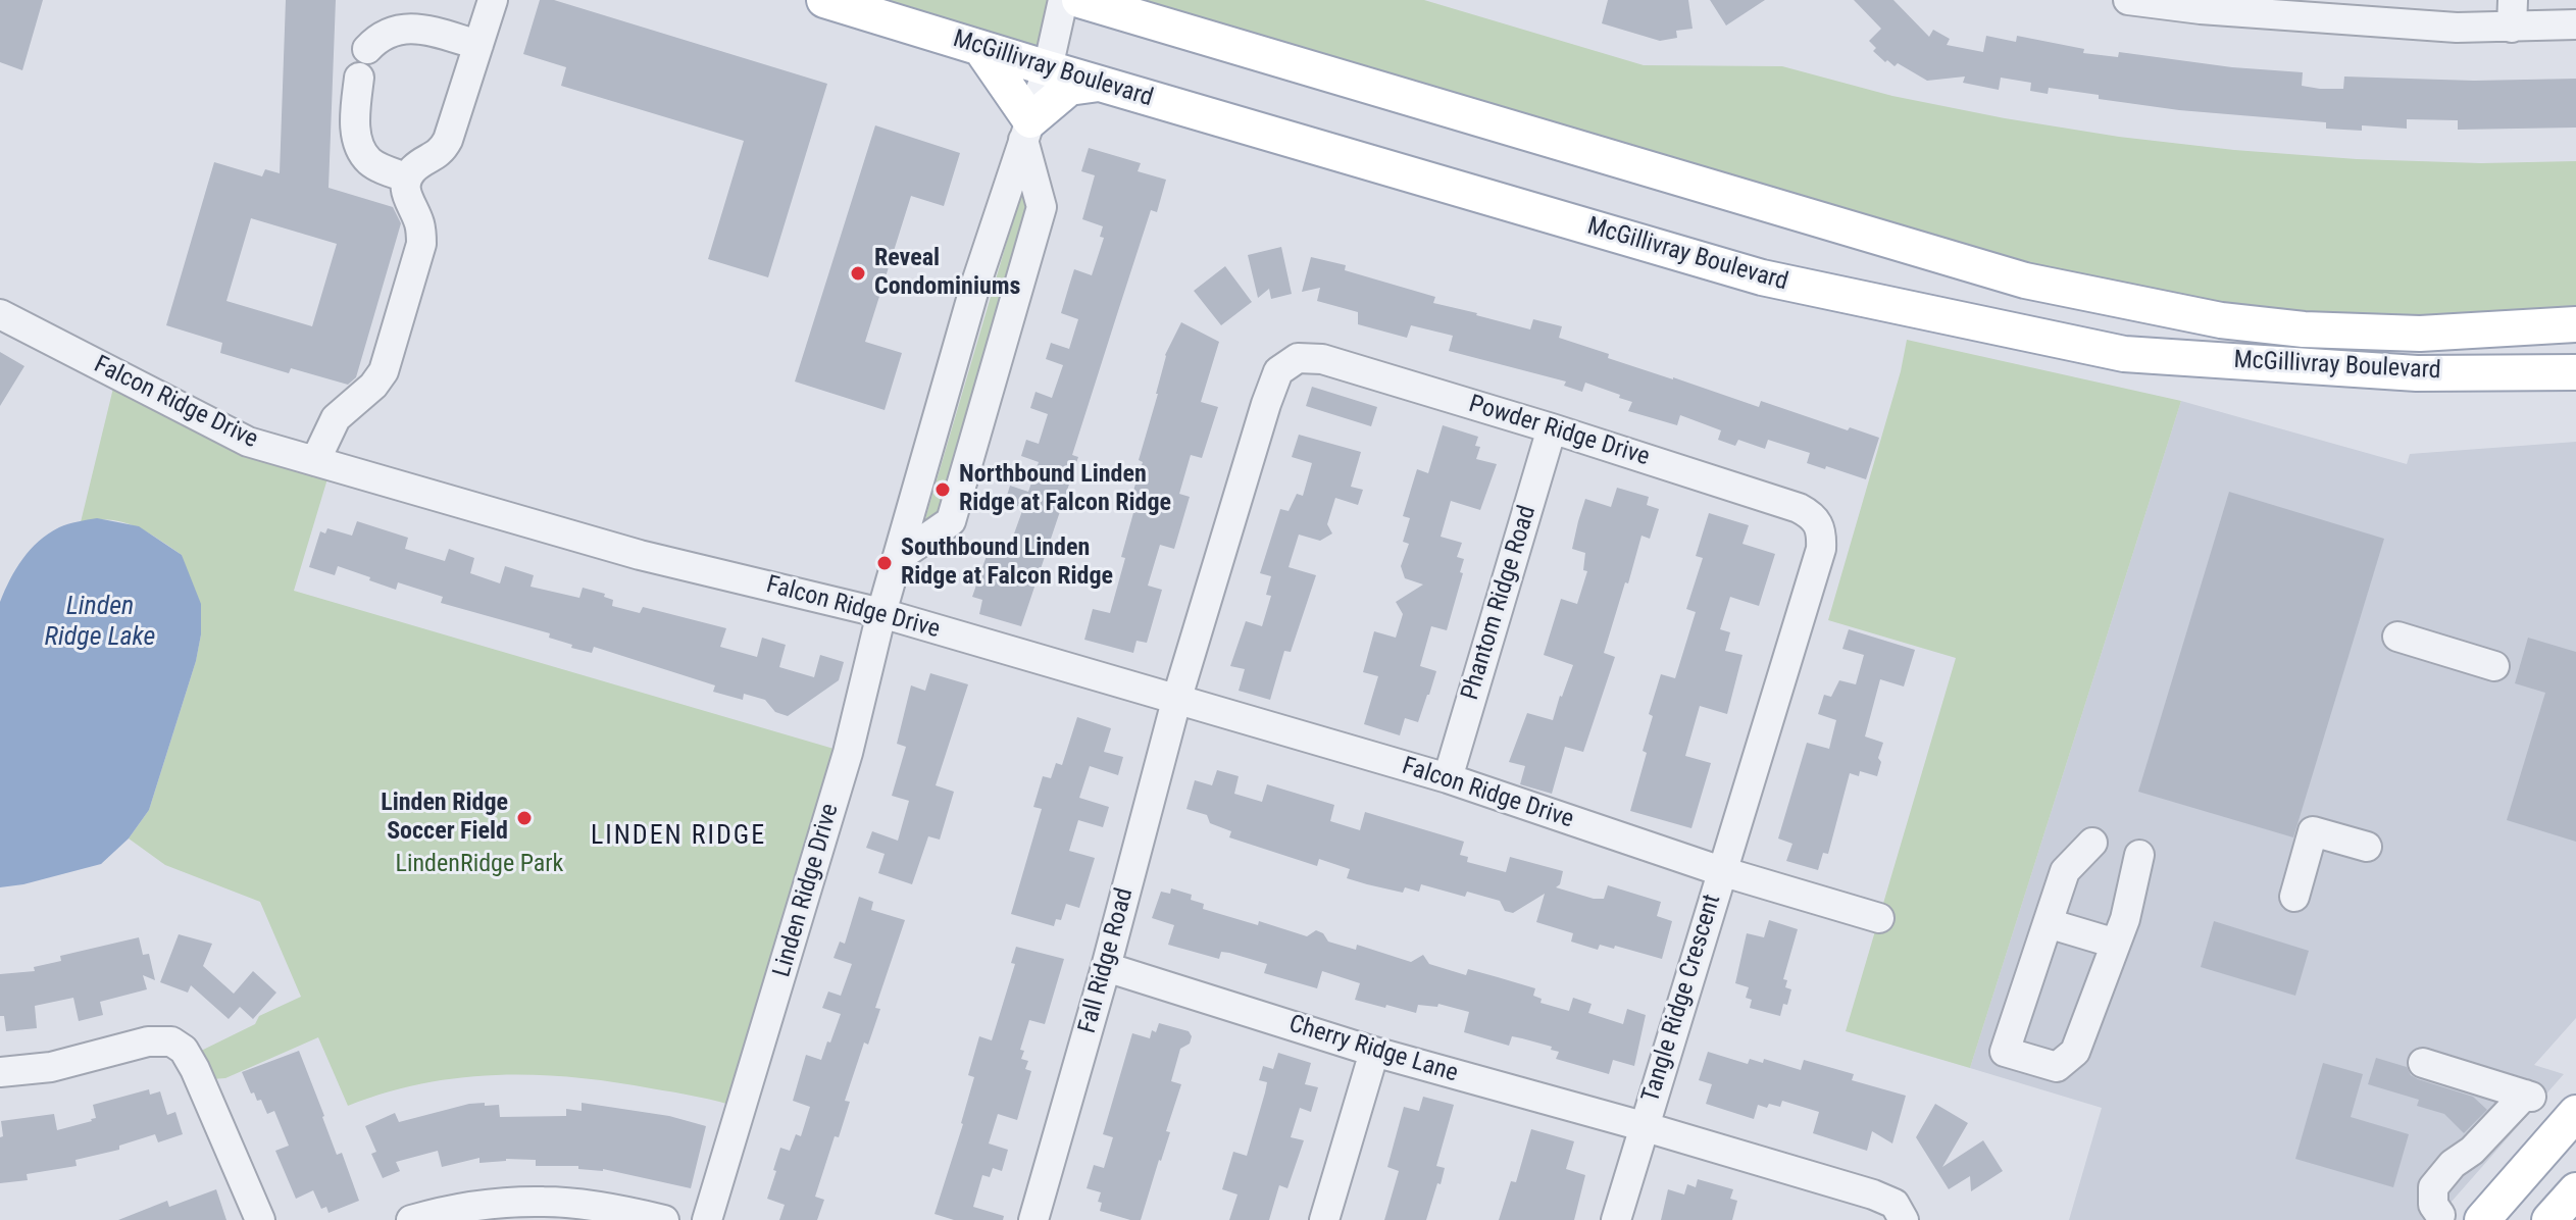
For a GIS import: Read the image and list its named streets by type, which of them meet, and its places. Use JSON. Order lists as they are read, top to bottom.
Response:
{
  "streets": {
    "main road": ["McGillivray Boulevard"],
    "street": [
      "Falcon Ridge Drive",
      "Powder Ridge Drive",
      "Phantom Ridge Road",
      "Linden Ridge Drive",
      "Fall Ridge Road",
      "Tangle Ridge Crescent",
      "Cherry Ridge Lane"
    ]
  },
  "crossings": [
    ["McGillivray Boulevard", "Linden Ridge Drive"],
    ["Falcon Ridge Drive", "Powder Ridge Drive"],
    ["Falcon Ridge Drive", "Phantom Ridge Road"],
    ["Falcon Ridge Drive", "Linden Ridge Drive"],
    ["Falcon Ridge Drive", "Fall Ridge Road"],
    ["Falcon Ridge Drive", "Tangle Ridge Crescent"],
    ["Powder Ridge Drive", "Phantom Ridge Road"],
    ["Powder Ridge Drive", "Fall Ridge Road"],
    ["Powder Ridge Drive", "Tangle Ridge Crescent"],
    ["Fall Ridge Road", "Cherry Ridge Lane"],
    ["Tangle Ridge Crescent", "Cherry Ridge Lane"]
  ],
  "districts": ["LINDEN RIDGE"],
  "water": ["Linden Ridge Lake"],
  "parks": ["LindenRidge Park"],
  "places": [
    "Reveal Condominiums",
    "Northbound Linden Ridge at Falcon Ridge",
    "Southbound Linden Ridge at Falcon Ridge",
    "Linden Ridge Soccer Field"
  ]
}
